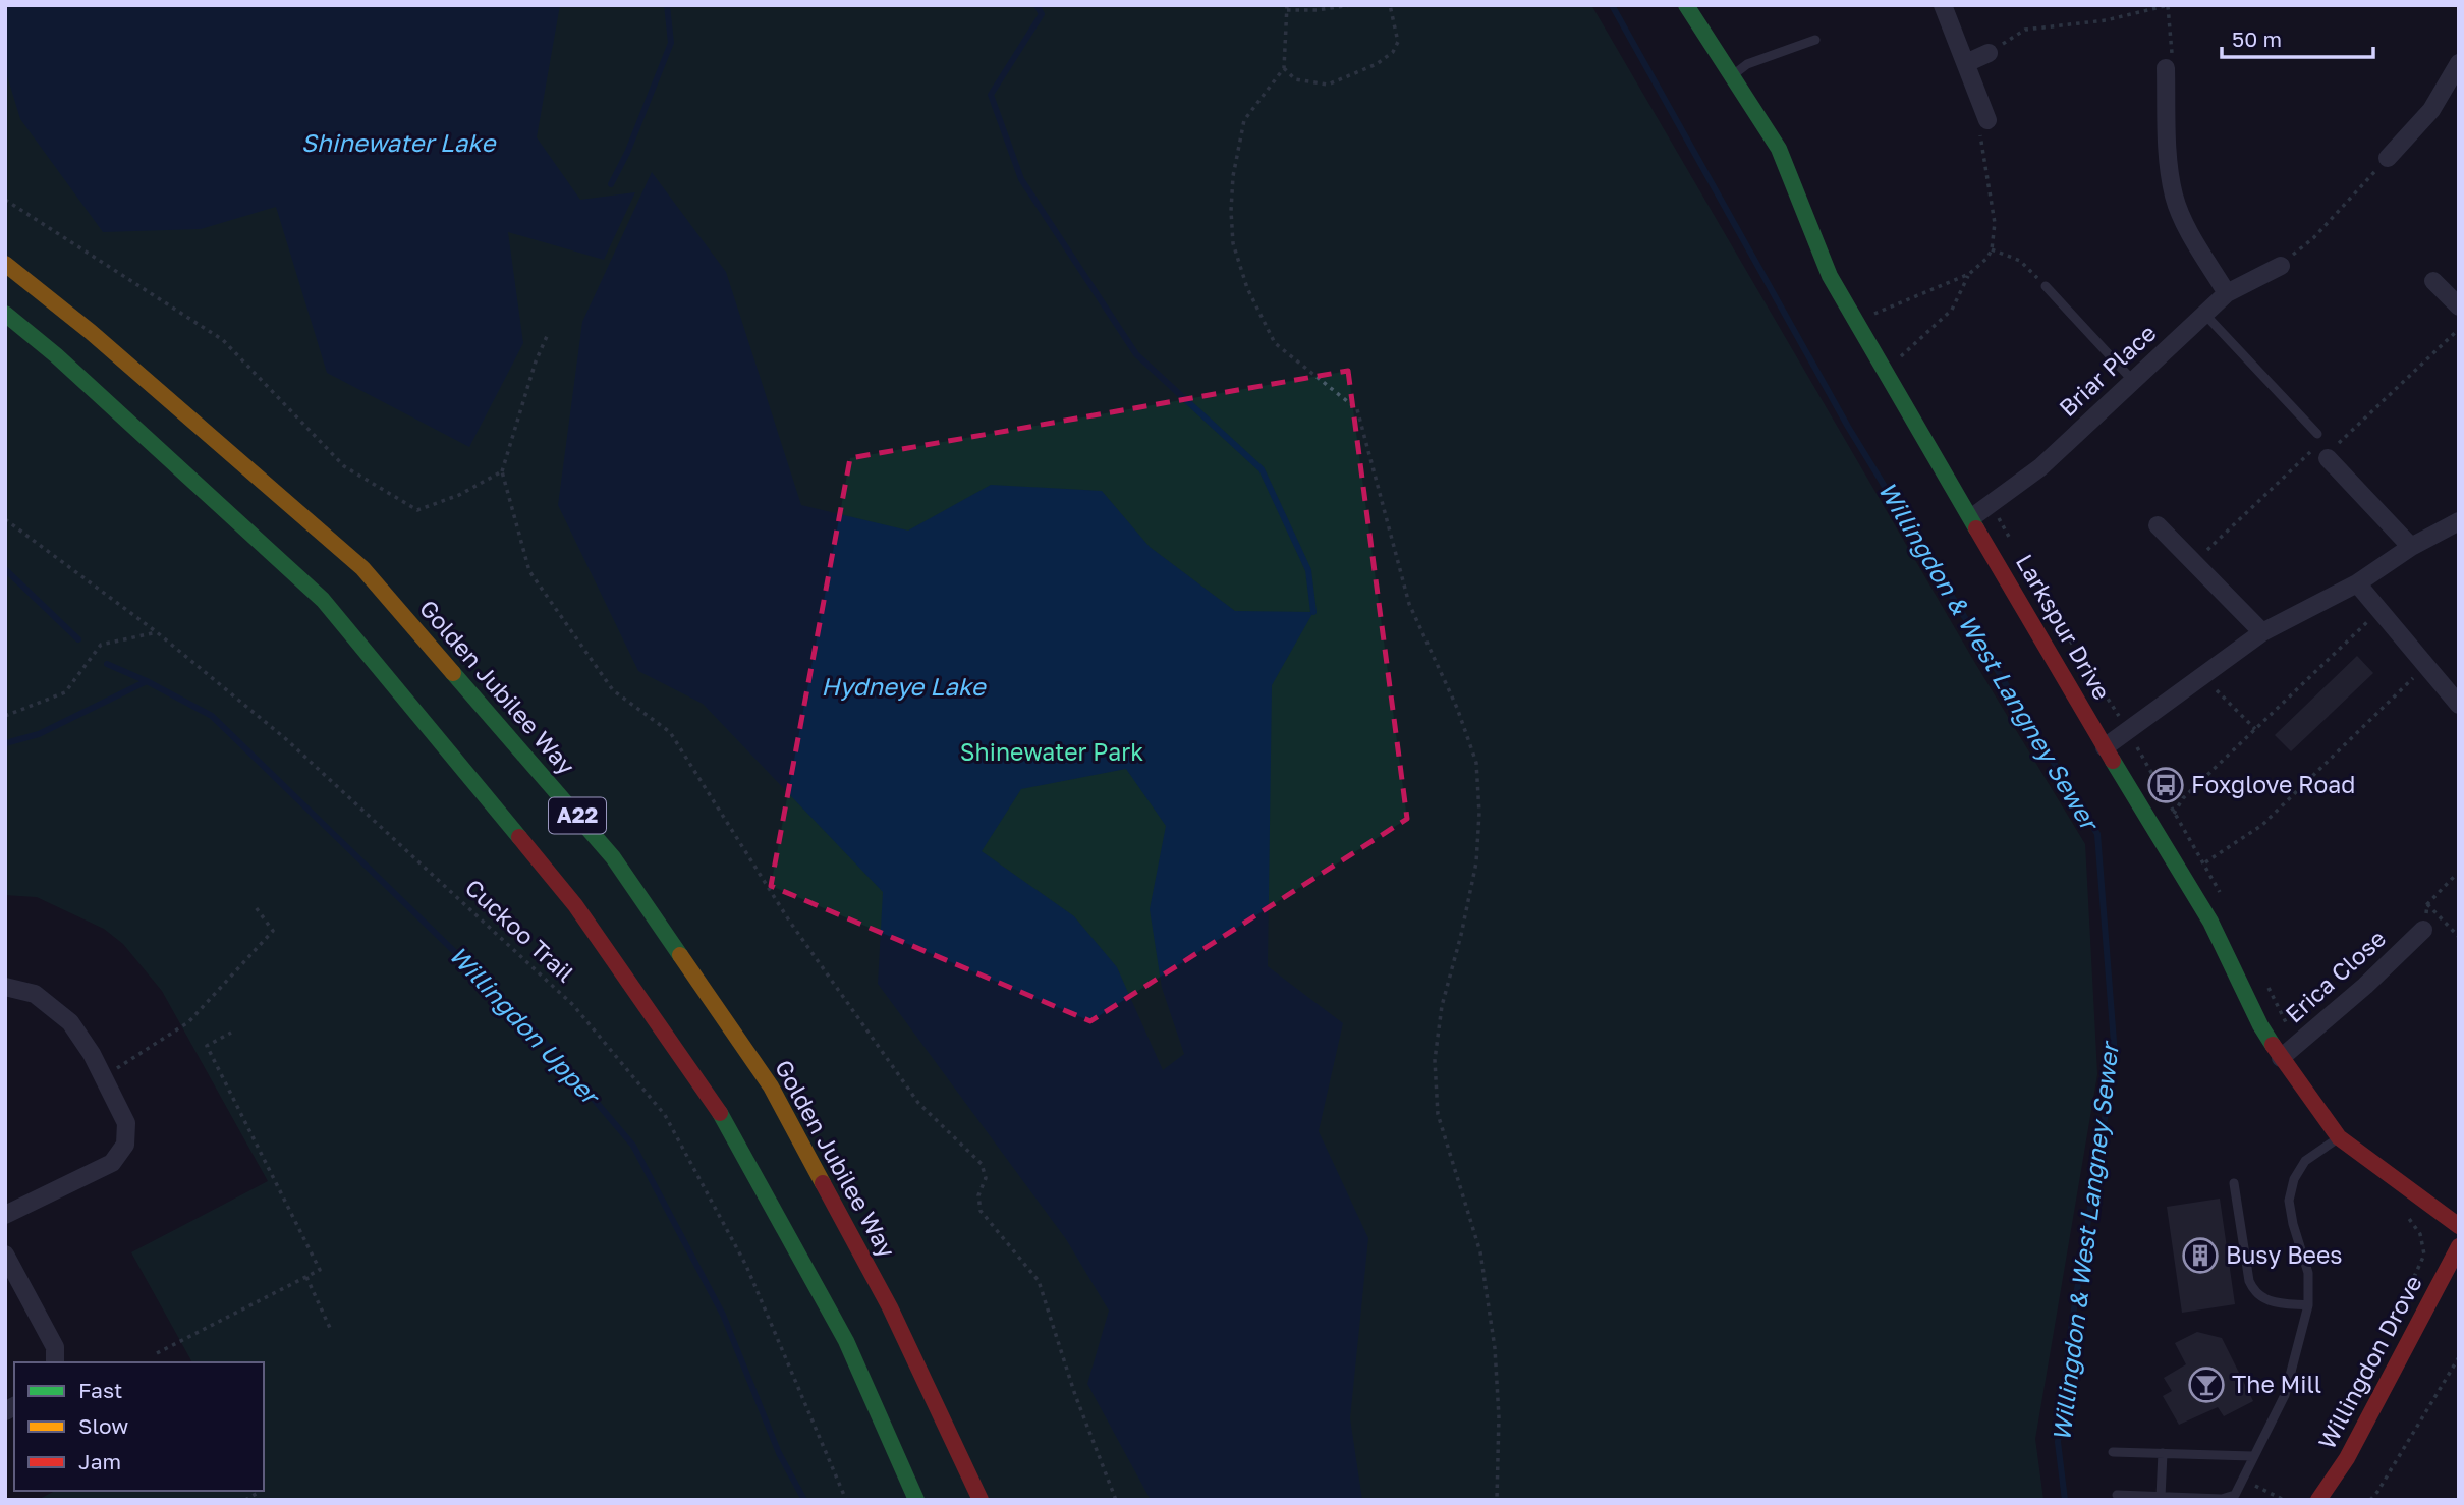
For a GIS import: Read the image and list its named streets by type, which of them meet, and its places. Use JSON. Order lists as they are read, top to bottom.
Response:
{
  "streets": {
    "main road": [
      "Larkspur Drive",
      "Golden Jubilee Way",
      "A22",
      "Willingdon Drove"
    ],
    "street": ["Briar Place", "Erica Close"],
    "path": ["Cuckoo Trail"]
  },
  "crossings": [
    ["Briar Place", "Larkspur Drive"],
    ["Larkspur Drive", "Erica Close"]
  ],
  "water": [
    "Shinewater Lake",
    "Willingdon & West Langney Sewer",
    "Hydneye Lake",
    "Willingdon Upper"
  ],
  "parks": ["Shinewater Park"],
  "places": {
    "bus stop": ["Foxglove Road"],
    "building": ["Busy Bees"],
    "bar": ["The Mill"]
  },
  "legend": ["Fast", "Slow", "Jam"],
  "scale_bar": "50 m"
}
